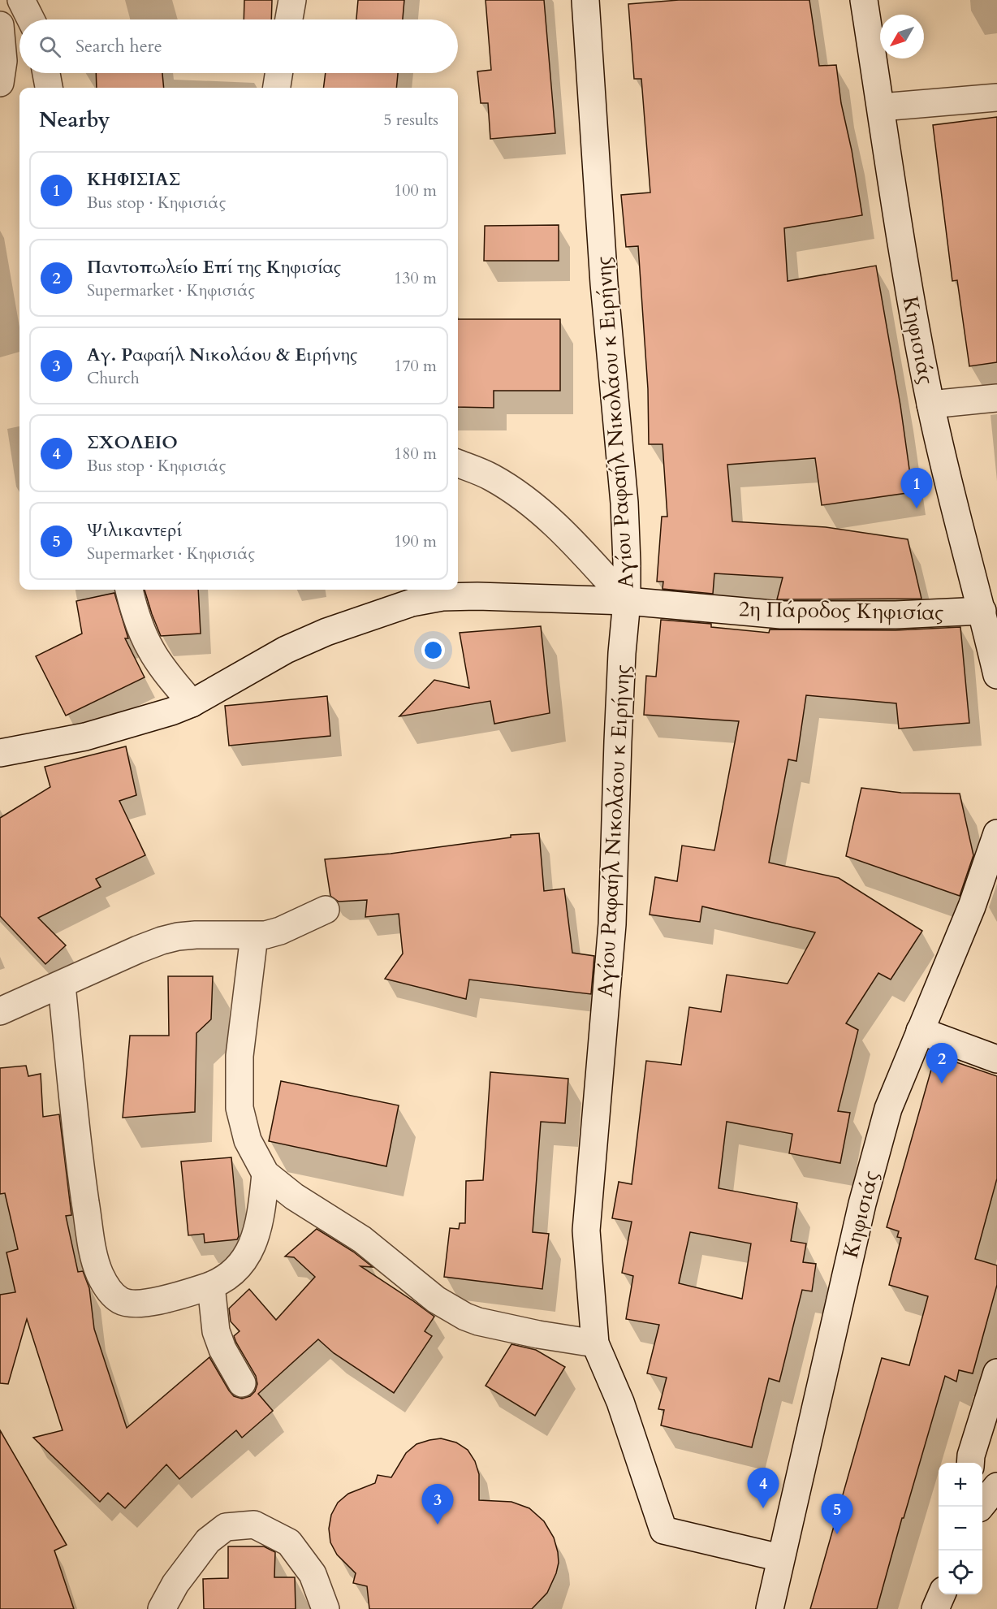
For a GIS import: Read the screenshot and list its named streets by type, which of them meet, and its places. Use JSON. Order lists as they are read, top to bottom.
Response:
{
  "streets": {
    "street": ["Κηφισιάς", "Αγίου Ραφαήλ Νικολάου κ Ειρήνης", "2η Πάροδος Κηφισίας"]
  },
  "crossings": [
    ["Κηφισιάς", "Αγίου Ραφαήλ Νικολάου κ Ειρήνης"],
    ["Κηφισιάς", "2η Πάροδος Κηφισίας"],
    ["Αγίου Ραφαήλ Νικολάου κ Ειρήνης", "2η Πάροδος Κηφισίας"]
  ],
  "north": "bottom left",
  "page": {
    "search": "Search here",
    "heading": ["Nearby", "5 results"],
    "list": [
      {
        "mark": "1",
        "name": "ΚΗΦΙΣΙΑΣ",
        "note": "Bus stop · Κηφισιάς",
        "value": "100 m"
      },
      {
        "mark": "2",
        "name": "Παντοπωλείο Επί της Κηφισίας",
        "note": "Supermarket · Κηφισιάς",
        "value": "130 m"
      },
      {
        "mark": "3",
        "name": "Αγ. Ραφαήλ Νικολάου & Ειρήνης",
        "note": "Church",
        "value": "170 m"
      },
      {
        "mark": "4",
        "name": "ΣΧΟΛΕΙΟ",
        "note": "Bus stop · Κηφισιάς",
        "value": "180 m"
      },
      {
        "mark": "5",
        "name": "Ψιλικαντερί",
        "note": "Supermarket · Κηφισιάς",
        "value": "190 m"
      }
    ],
    "pins": [
      "1",
      "2",
      "4",
      "3",
      "5"
    ],
    "map_buttons": ["+", "−"]
  }
}
